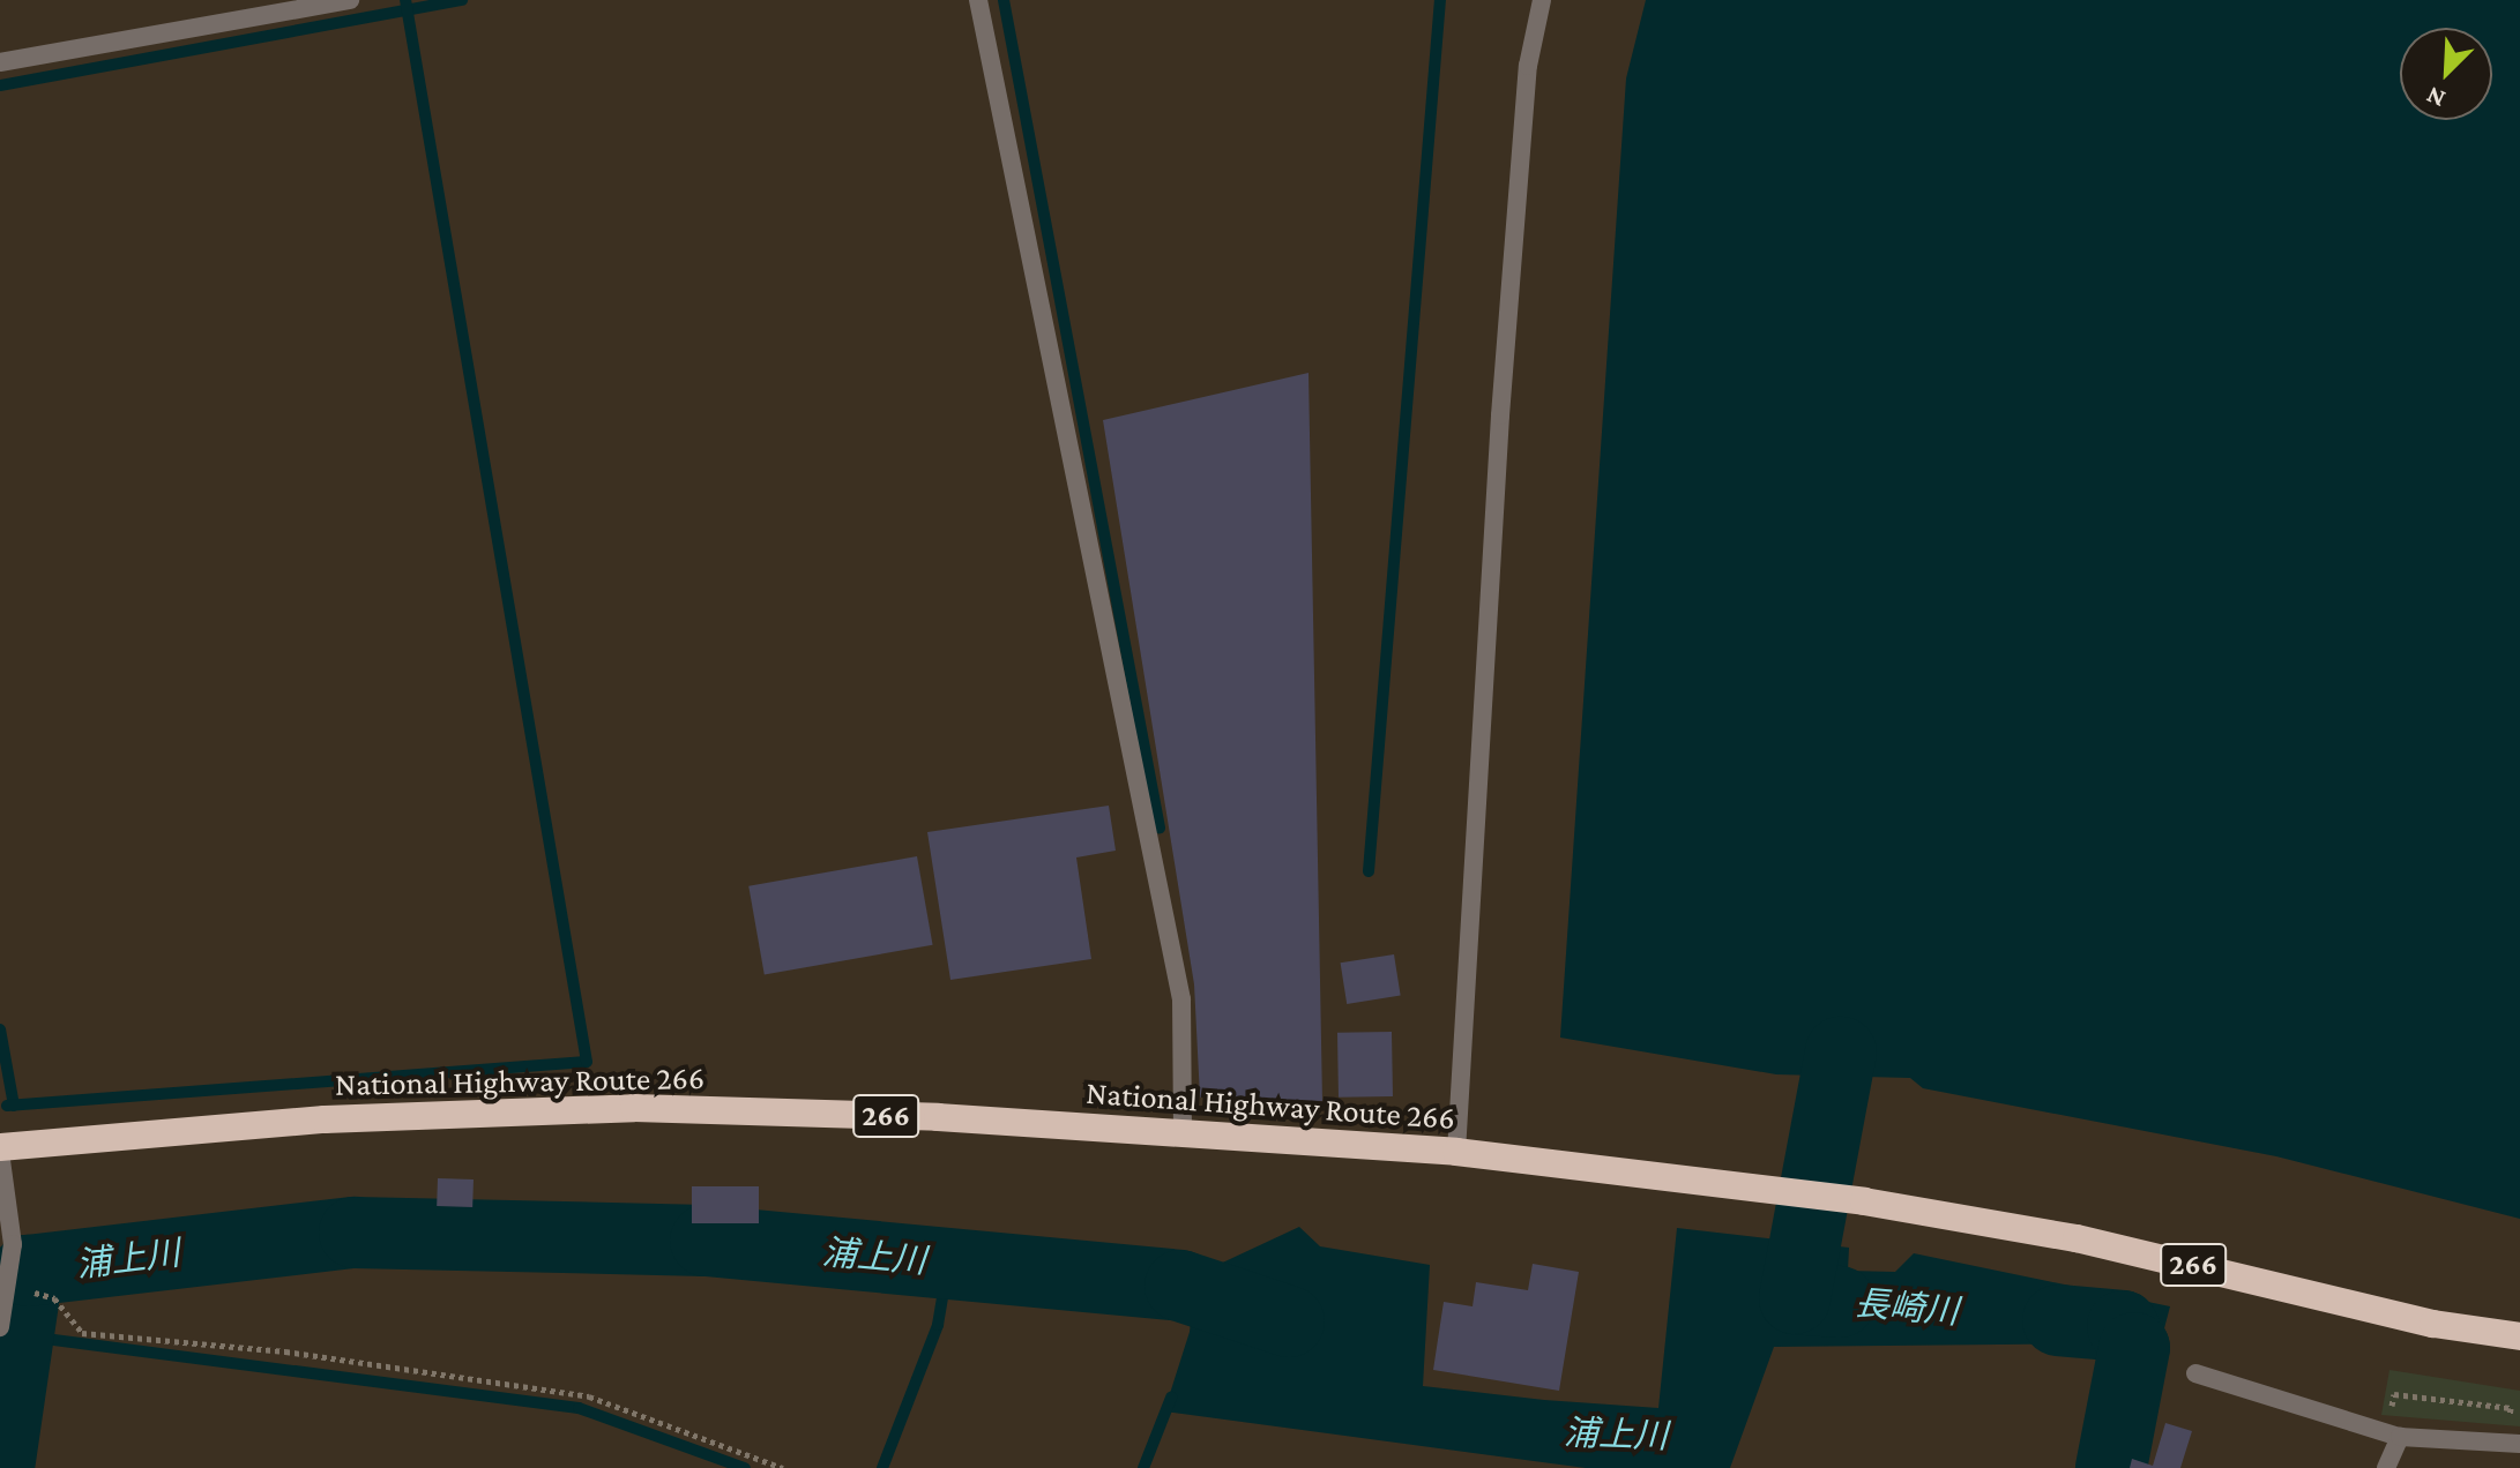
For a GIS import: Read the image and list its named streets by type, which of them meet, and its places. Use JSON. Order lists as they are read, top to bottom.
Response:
{
  "streets": {
    "highway": ["National Highway Route 266", "266"]
  },
  "water": ["浦上川", "長崎川"],
  "north": "bottom left"
}
